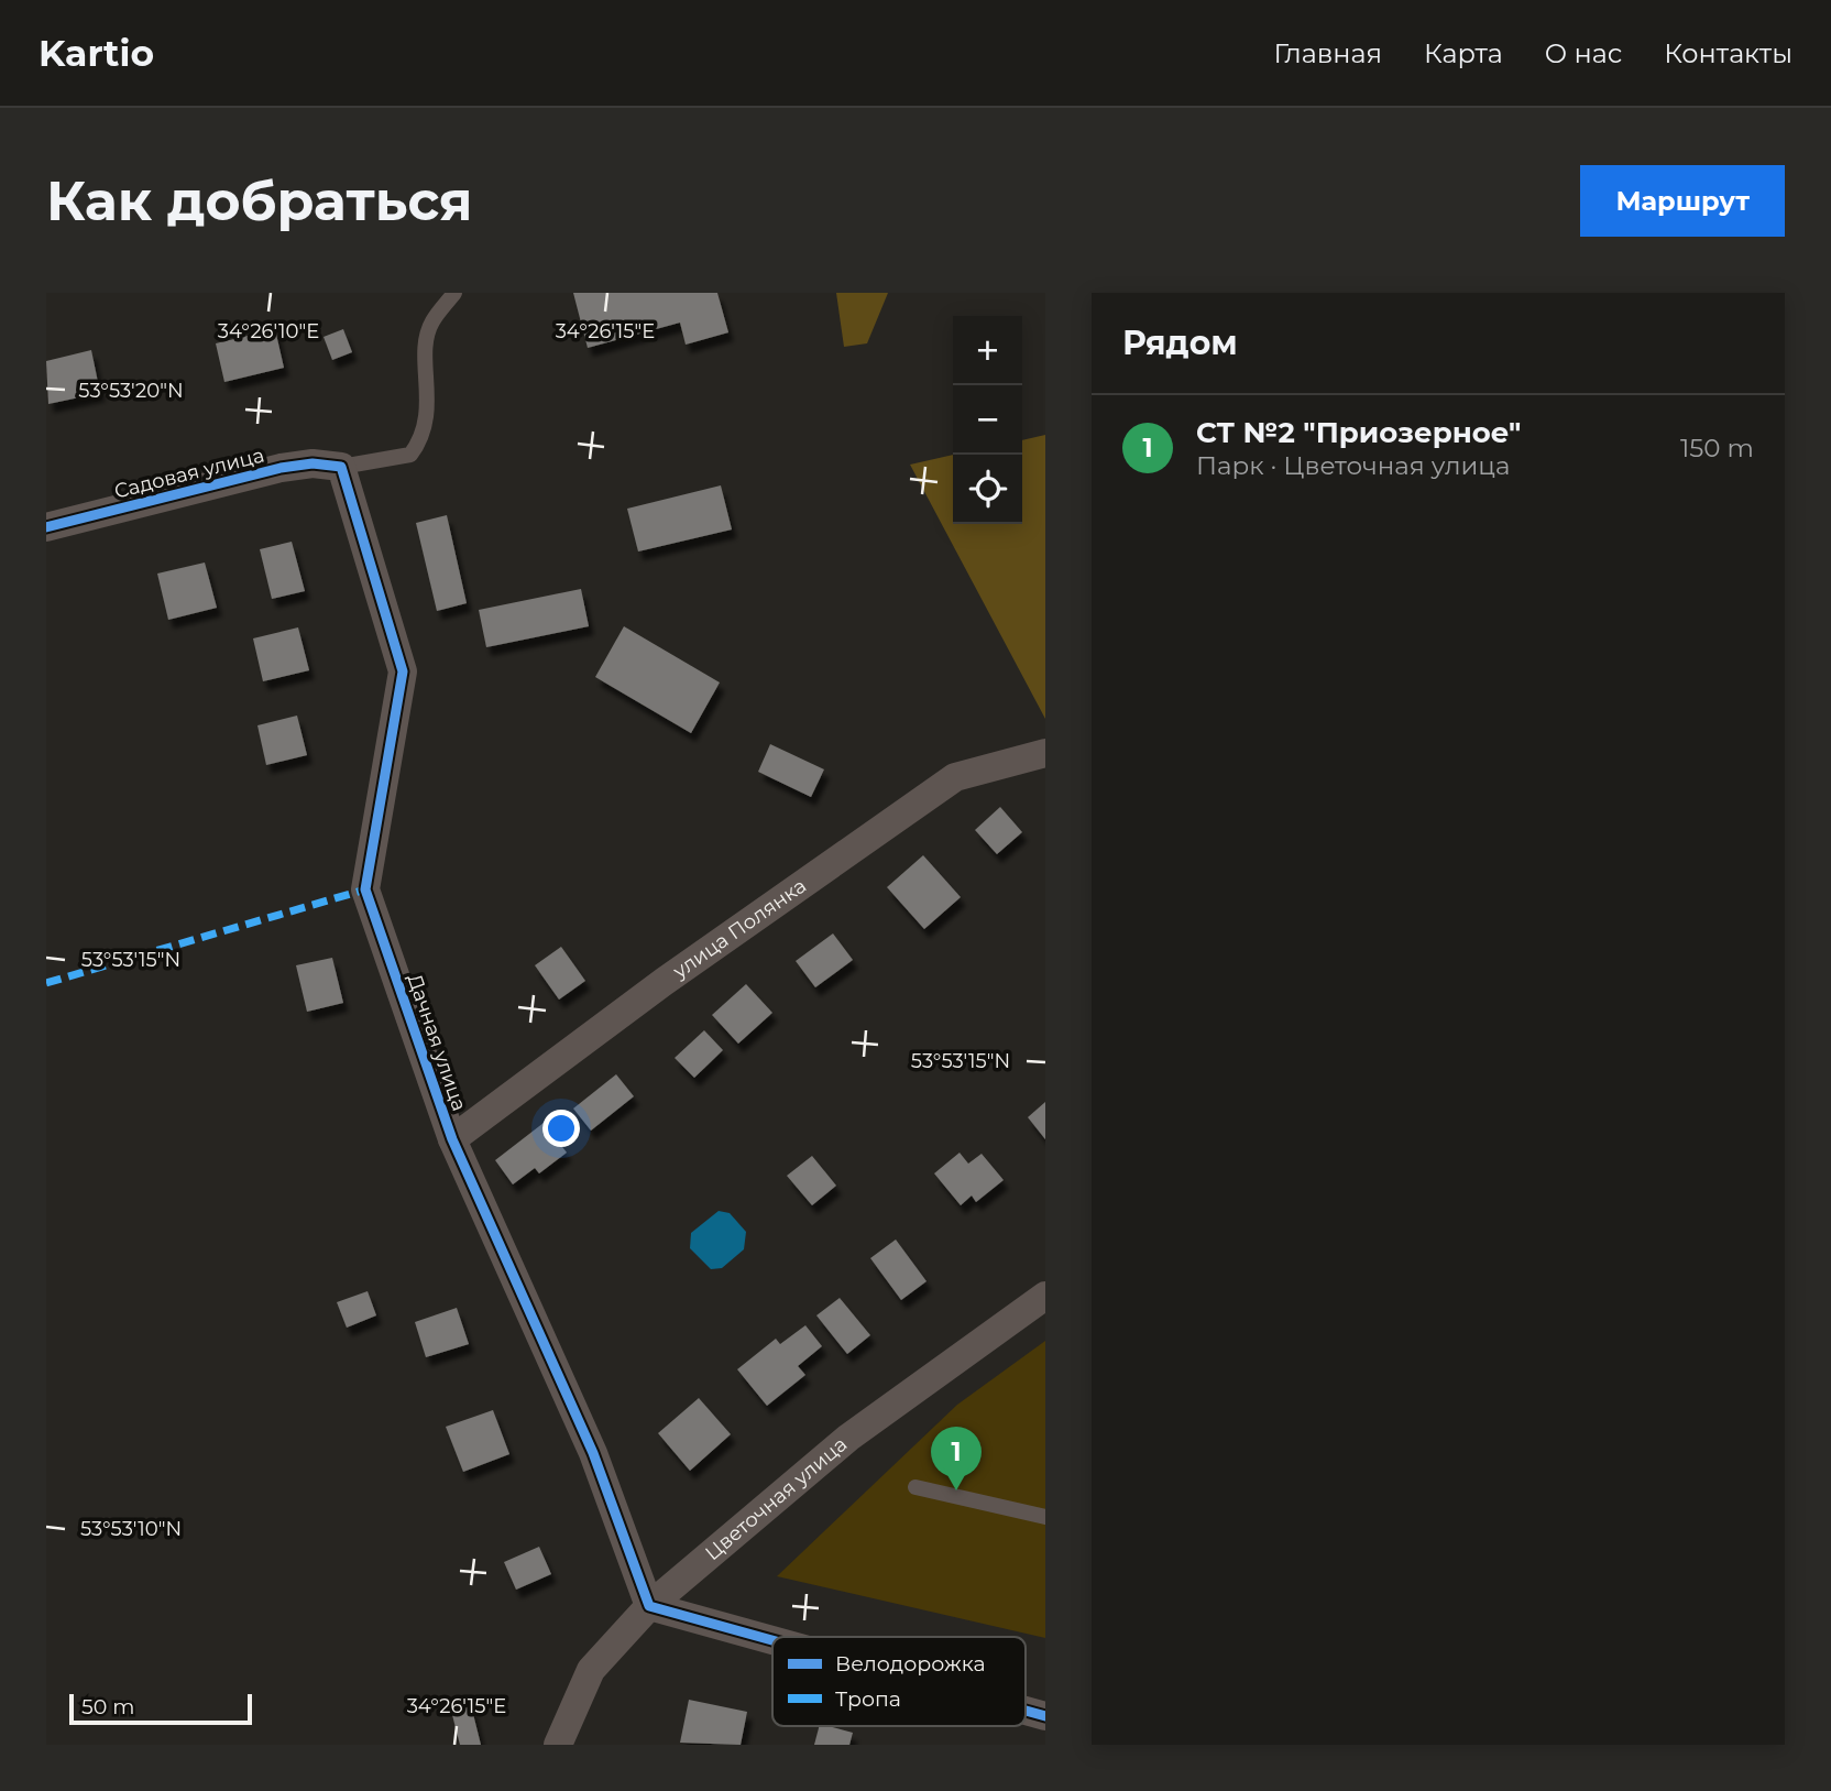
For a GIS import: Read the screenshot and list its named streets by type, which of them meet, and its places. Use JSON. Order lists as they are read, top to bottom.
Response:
{
  "streets": {
    "street": [
      "Садовая улица",
      "улица Полянка",
      "Дачная улица",
      "Цветочная улица"
    ]
  },
  "crossings": [
    ["Садовая улица", "Дачная улица"],
    ["улица Полянка", "Дачная улица"],
    ["Дачная улица", "Цветочная улица"]
  ],
  "legend": ["Велодорожка", "Тропа"],
  "scale_bar": "50 m",
  "page": {
    "header": "Kartio",
    "nav": [
      "Главная",
      "Карта",
      "О нас",
      "Контакты"
    ],
    "buttons": "Маршрут",
    "title": "Как добраться",
    "heading": "Рядом",
    "map_buttons": ["+", "−"],
    "list": [
      {
        "mark": "1",
        "name": "СТ №2 \"Приозерное\"",
        "note": "Парк · Цветочная улица",
        "value": "150 m"
      }
    ],
    "pins": "1",
    "scale": "50 m"
  },
  "coordinates": [
    "34°26'10\"E",
    "34°26'15\"E",
    "53°53'20\"N",
    "53°53'15\"N",
    "53°53'10\"N"
  ]
}
